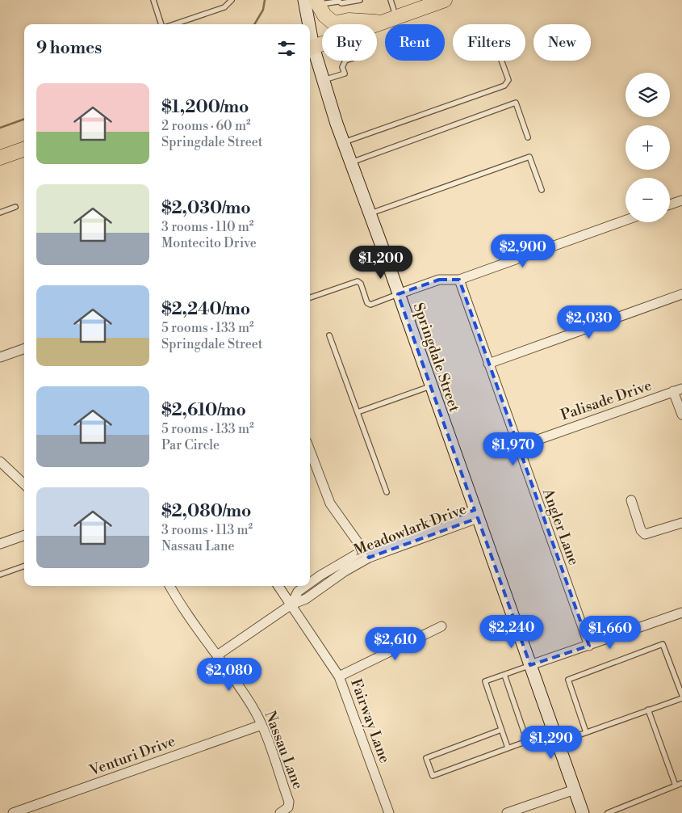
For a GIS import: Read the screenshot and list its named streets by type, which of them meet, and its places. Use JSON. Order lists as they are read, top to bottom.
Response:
{
  "streets": {
    "main road": ["Springdale Street"],
    "street": [
      "Palisade Drive",
      "Angler Lane",
      "Meadowlark Drive",
      "Fairway Lane",
      "Nassau Lane",
      "Venturi Drive"
    ]
  },
  "crossings": [
    ["Springdale Street", "Meadowlark Drive"],
    ["Palisade Drive", "Angler Lane"],
    ["Meadowlark Drive", "Fairway Lane"],
    ["Meadowlark Drive", "Nassau Lane"],
    ["Nassau Lane", "Venturi Drive"]
  ],
  "page": {
    "chip": [
      "Buy",
      "Rent",
      "Filters",
      "New"
    ],
    "heading": "9 homes",
    "map_buttons": ["+", "−"],
    "list": [
      {
        "name": "$1,200/mo",
        "note": "2 rooms · 60 m² · Springdale Street"
      },
      {
        "name": "$2,030/mo",
        "note": "3 rooms · 110 m² · Montecito Drive"
      },
      {
        "name": "$2,240/mo",
        "note": "5 rooms · 133 m² · Springdale Street"
      },
      {
        "name": "$2,610/mo",
        "note": "5 rooms · 133 m² · Par Circle"
      },
      {
        "name": "$2,080/mo",
        "note": "3 rooms · 113 m² · Nassau Lane"
      }
    ],
    "price": [
      "$2,900",
      "$1,200",
      "$2,030",
      "$1,970",
      "$2,240",
      "$1,660",
      "$2,610",
      "$2,080",
      "$1,290"
    ]
  }
}
